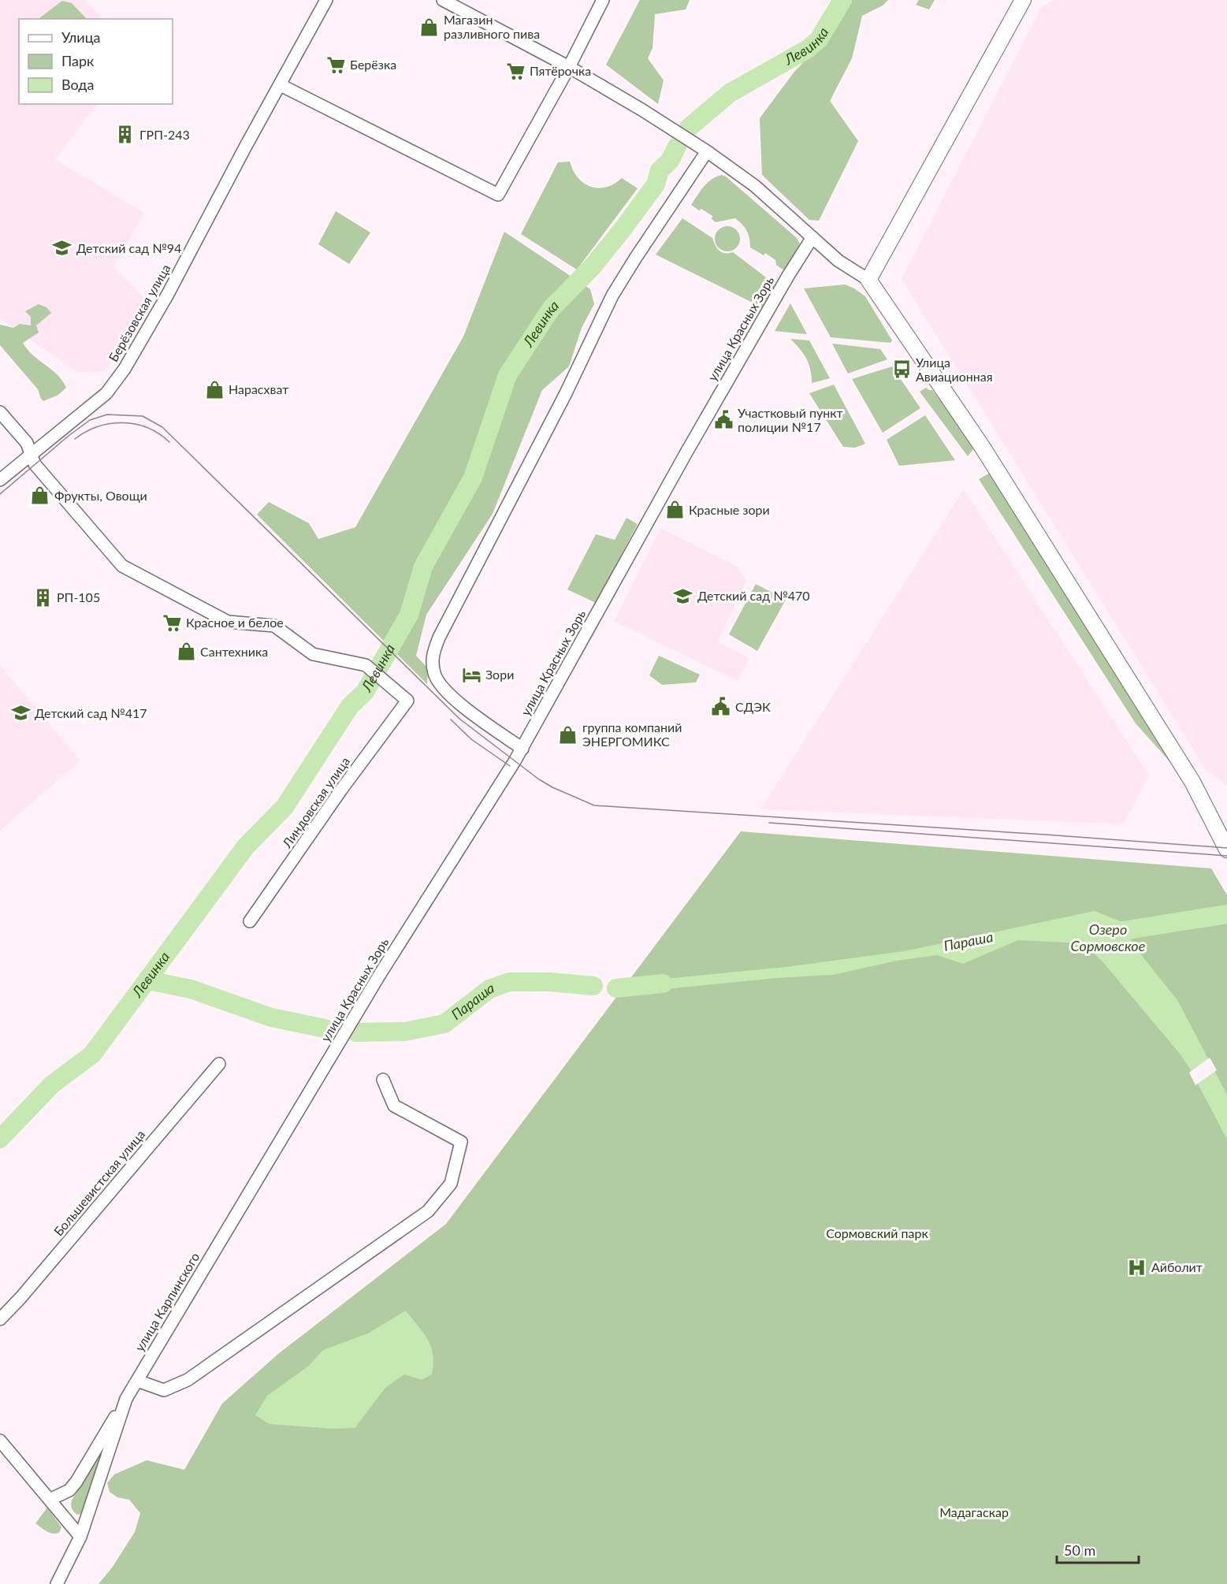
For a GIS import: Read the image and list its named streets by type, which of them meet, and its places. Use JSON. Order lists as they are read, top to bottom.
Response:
{
  "streets": {
    "street": [
      "Берёзовская улица",
      "улица Красных Зорь",
      "Линдовская улица",
      "Большевистская улица",
      "улица Карпинского"
    ]
  },
  "crossings": [
    ["Берёзовская улица", "Линдовская улица"],
    ["улица Красных Зорь", "улица Карпинского"]
  ],
  "water": ["Левинка", "Озеро Сормовское", "Параша"],
  "parks": ["Сормовский парк", "Мадагаскар"],
  "places": {
    "shop": [
      "Магазин разливного пива",
      "Нарасхват",
      "Фрукты, Овощи",
      "Красные зори",
      "Сантехника",
      "группа компаний ЭНЕРГОМИКС"
    ],
    "supermarket": ["Берёзка", "Пятёрочка", "Красное и белое"],
    "building": ["ГРП-243", "РП-105"],
    "school or university": ["Детский сад №94", "Детский сад №470", "Детский сад №417"],
    "bus stop": ["Улица Авиационная"],
    "public building": ["Участковый пункт полиции №17", "СДЭК"],
    "hotel": ["Зори"],
    "hospital": ["Айболит"]
  },
  "legend": ["Улица", "Парк", "Вода"],
  "scale_bar": "50 m"
}
